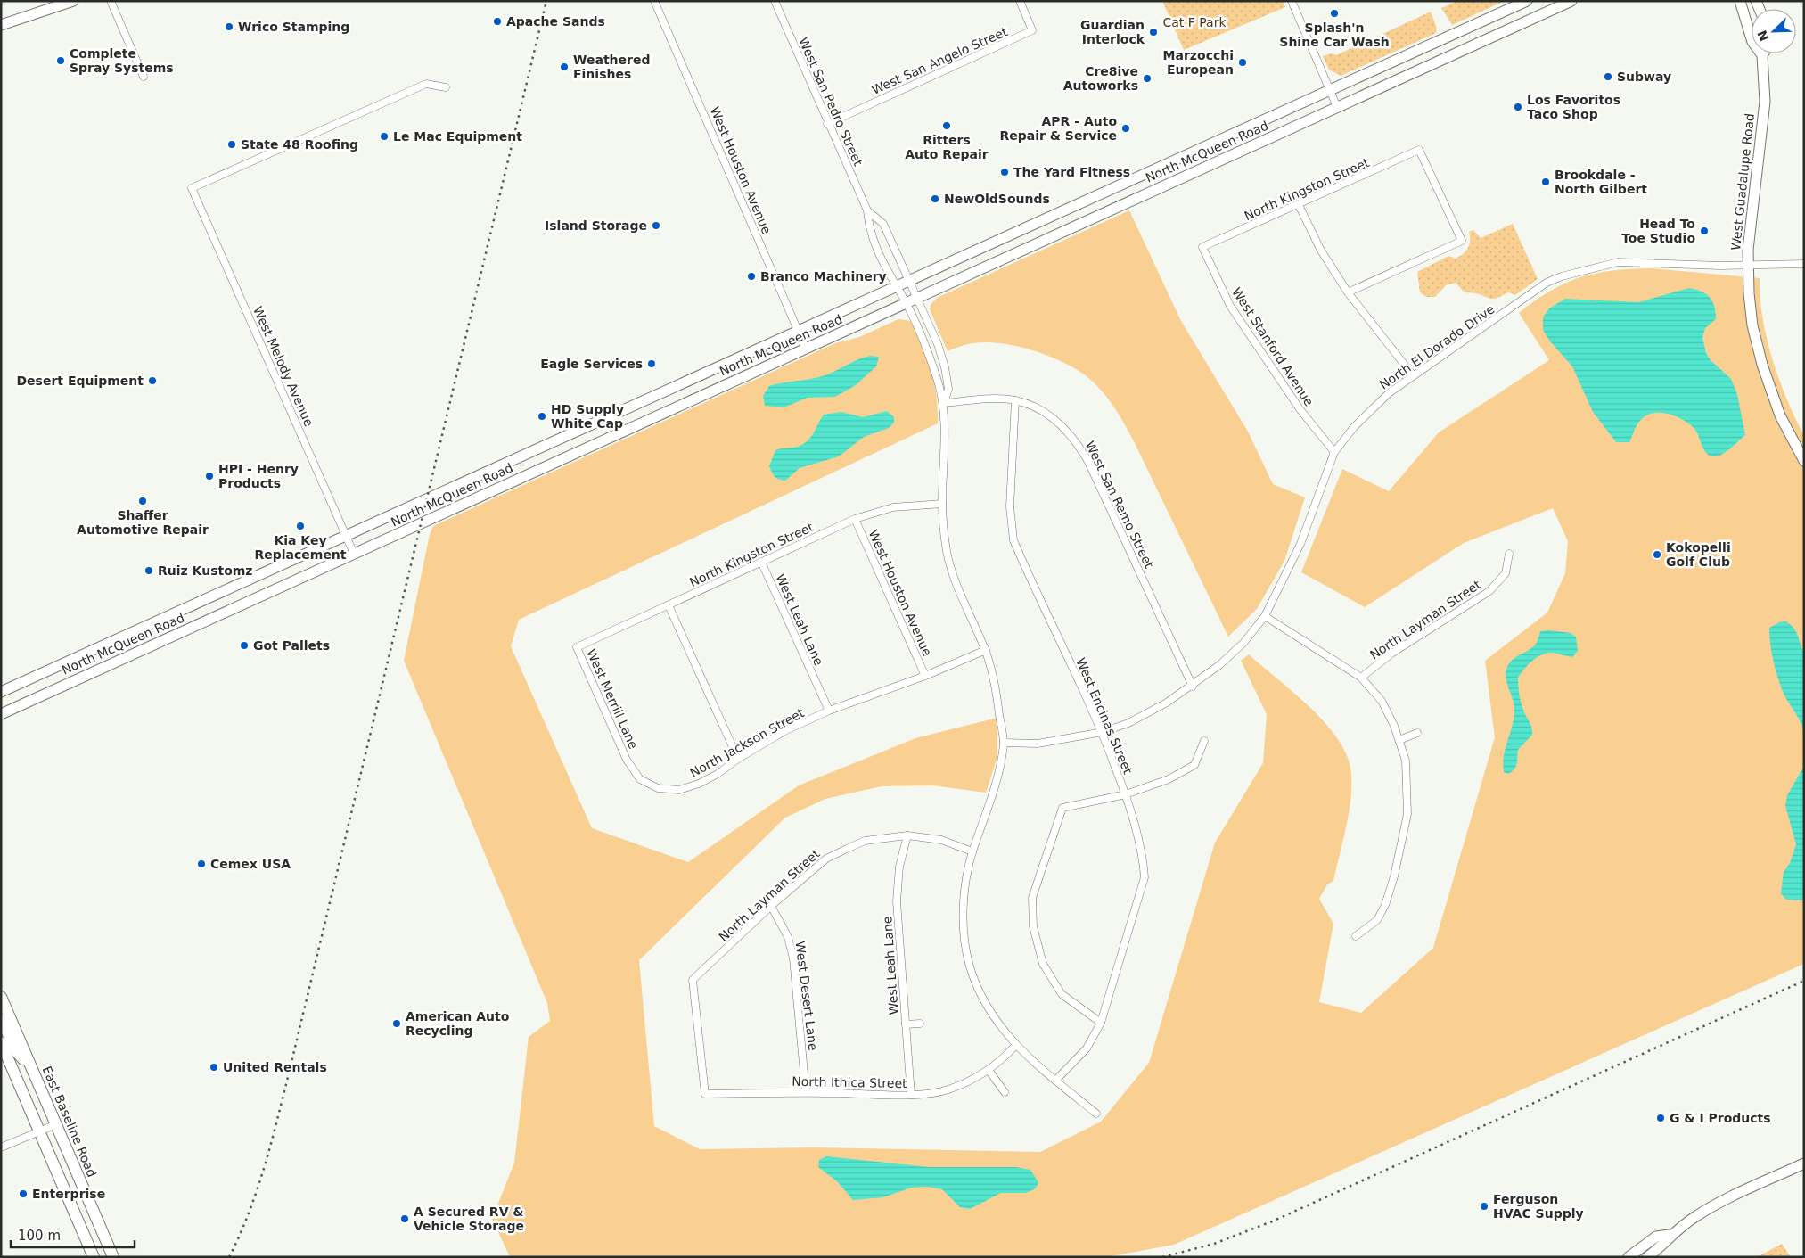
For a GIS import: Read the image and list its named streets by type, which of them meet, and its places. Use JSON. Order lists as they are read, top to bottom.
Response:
{
  "streets": {
    "main road": ["North McQueen Road", "West Guadalupe Road", "East Baseline Road"],
    "street": [
      "West San Angelo Street",
      "West San Pedro Street",
      "West Houston Avenue",
      "North Kingston Street",
      "West Stanford Avenue",
      "North El Dorado Drive",
      "West Melody Avenue",
      "West San Remo Street",
      "West Leah Lane",
      "North Layman Street",
      "West Merrill Lane",
      "West Encinas Street",
      "North Jackson Street",
      "West Desert Lane",
      "North Ithica Street"
    ]
  },
  "crossings": [
    ["West San Angelo Street", "West San Pedro Street"],
    ["West San Pedro Street", "North McQueen Road"],
    ["West San Pedro Street", "North Kingston Street"],
    ["West San Pedro Street", "North El Dorado Drive"],
    ["West San Pedro Street", "West San Remo Street"],
    ["West San Pedro Street", "North Layman Street"],
    ["West San Pedro Street", "West Encinas Street"],
    ["West San Pedro Street", "North Jackson Street"],
    ["West San Pedro Street", "North Ithica Street"],
    ["North McQueen Road", "West Houston Avenue"],
    ["North McQueen Road", "West Melody Avenue"],
    ["West Houston Avenue", "North Kingston Street"],
    ["West Houston Avenue", "North Jackson Street"],
    ["West Guadalupe Road", "North El Dorado Drive"],
    ["North Kingston Street", "West Stanford Avenue"],
    ["North Kingston Street", "West Leah Lane"],
    ["North Kingston Street", "West Merrill Lane"],
    ["West Stanford Avenue", "North El Dorado Drive"],
    ["North El Dorado Drive", "West San Remo Street"],
    ["North El Dorado Drive", "West Encinas Street"],
    ["West San Remo Street", "West Encinas Street"],
    ["West Leah Lane", "North Layman Street"],
    ["West Leah Lane", "North Jackson Street"],
    ["West Leah Lane", "North Ithica Street"],
    ["North Layman Street", "West Desert Lane"],
    ["North Layman Street", "North Ithica Street"],
    ["West Merrill Lane", "North Jackson Street"],
    ["West Desert Lane", "North Ithica Street"]
  ],
  "parks": ["Cat F Park"],
  "places": [
    "Splash'n Shine Car Wash",
    "Apache Sands",
    "Wrico Stamping",
    "Guardian Interlock",
    "Complete Spray Systems",
    "Marzocchi European",
    "Weathered Finishes",
    "Subway",
    "Cre8ive Autoworks",
    "Los Favoritos Taco Shop",
    "Ritters Auto Repair",
    "APR - Auto Repair & Service",
    "Le Mac Equipment",
    "State 48 Roofing",
    "The Yard Fitness",
    "Brookdale - North Gilbert",
    "NewOldSounds",
    "Island Storage",
    "Head To Toe Studio",
    "Branco Machinery",
    "Eagle Services",
    "Desert Equipment",
    "HD Supply White Cap",
    "HPI - Henry Products",
    "Shaffer Automotive Repair",
    "Kia Key Replacement",
    "Kokopelli Golf Club",
    "Ruiz Kustomz",
    "Got Pallets",
    "Cemex USA",
    "American Auto Recycling",
    "United Rentals",
    "G & I Products",
    "Enterprise",
    "Ferguson HVAC Supply",
    "A Secured RV & Vehicle Storage"
  ],
  "scale_bar": "100 m",
  "north": "bottom left"
}
